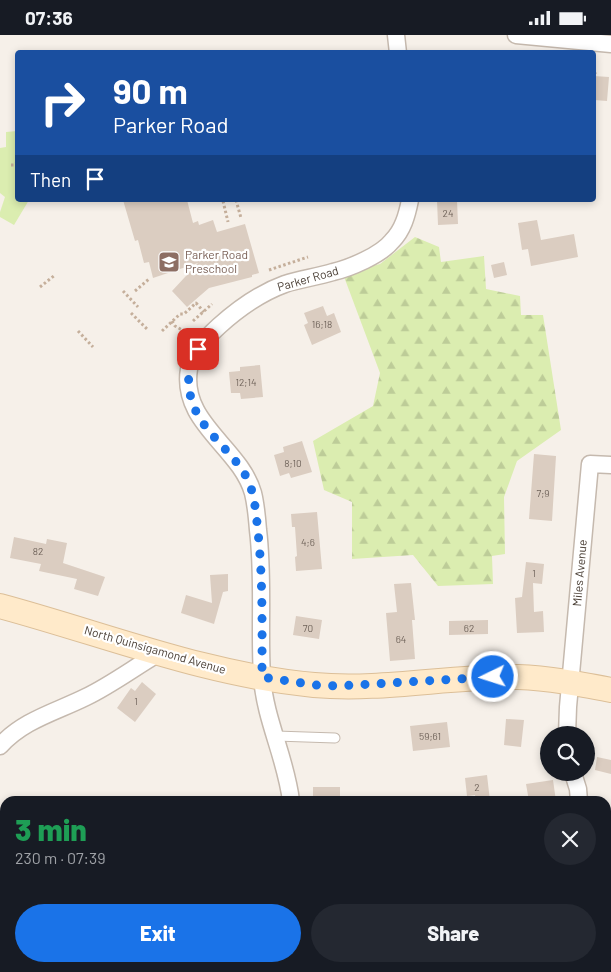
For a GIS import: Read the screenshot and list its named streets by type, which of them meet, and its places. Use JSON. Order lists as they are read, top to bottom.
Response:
{
  "streets": {
    "main road": ["North Quinsigamond Avenue"],
    "street": ["Parker Road", "Miles Avenue"]
  },
  "crossings": [
    ["Parker Road", "North Quinsigamond Avenue"],
    ["Miles Avenue", "North Quinsigamond Avenue"]
  ],
  "places": {
    "school or university": ["Parker Road Preschool"]
  },
  "house_numbers": [
    "24",
    "16;18",
    "12;14",
    "8;10",
    "7;9",
    "4;6",
    "82",
    "1",
    "70",
    "62",
    "64",
    "1",
    "59;61",
    "2"
  ],
  "page": {
    "status": "07:36",
    "turn": ["90 m", "Parker Road"],
    "then": "Then",
    "heading": ["3 min", "230 m · 07:39"],
    "buttons": ["Exit", "Share"]
  }
}
